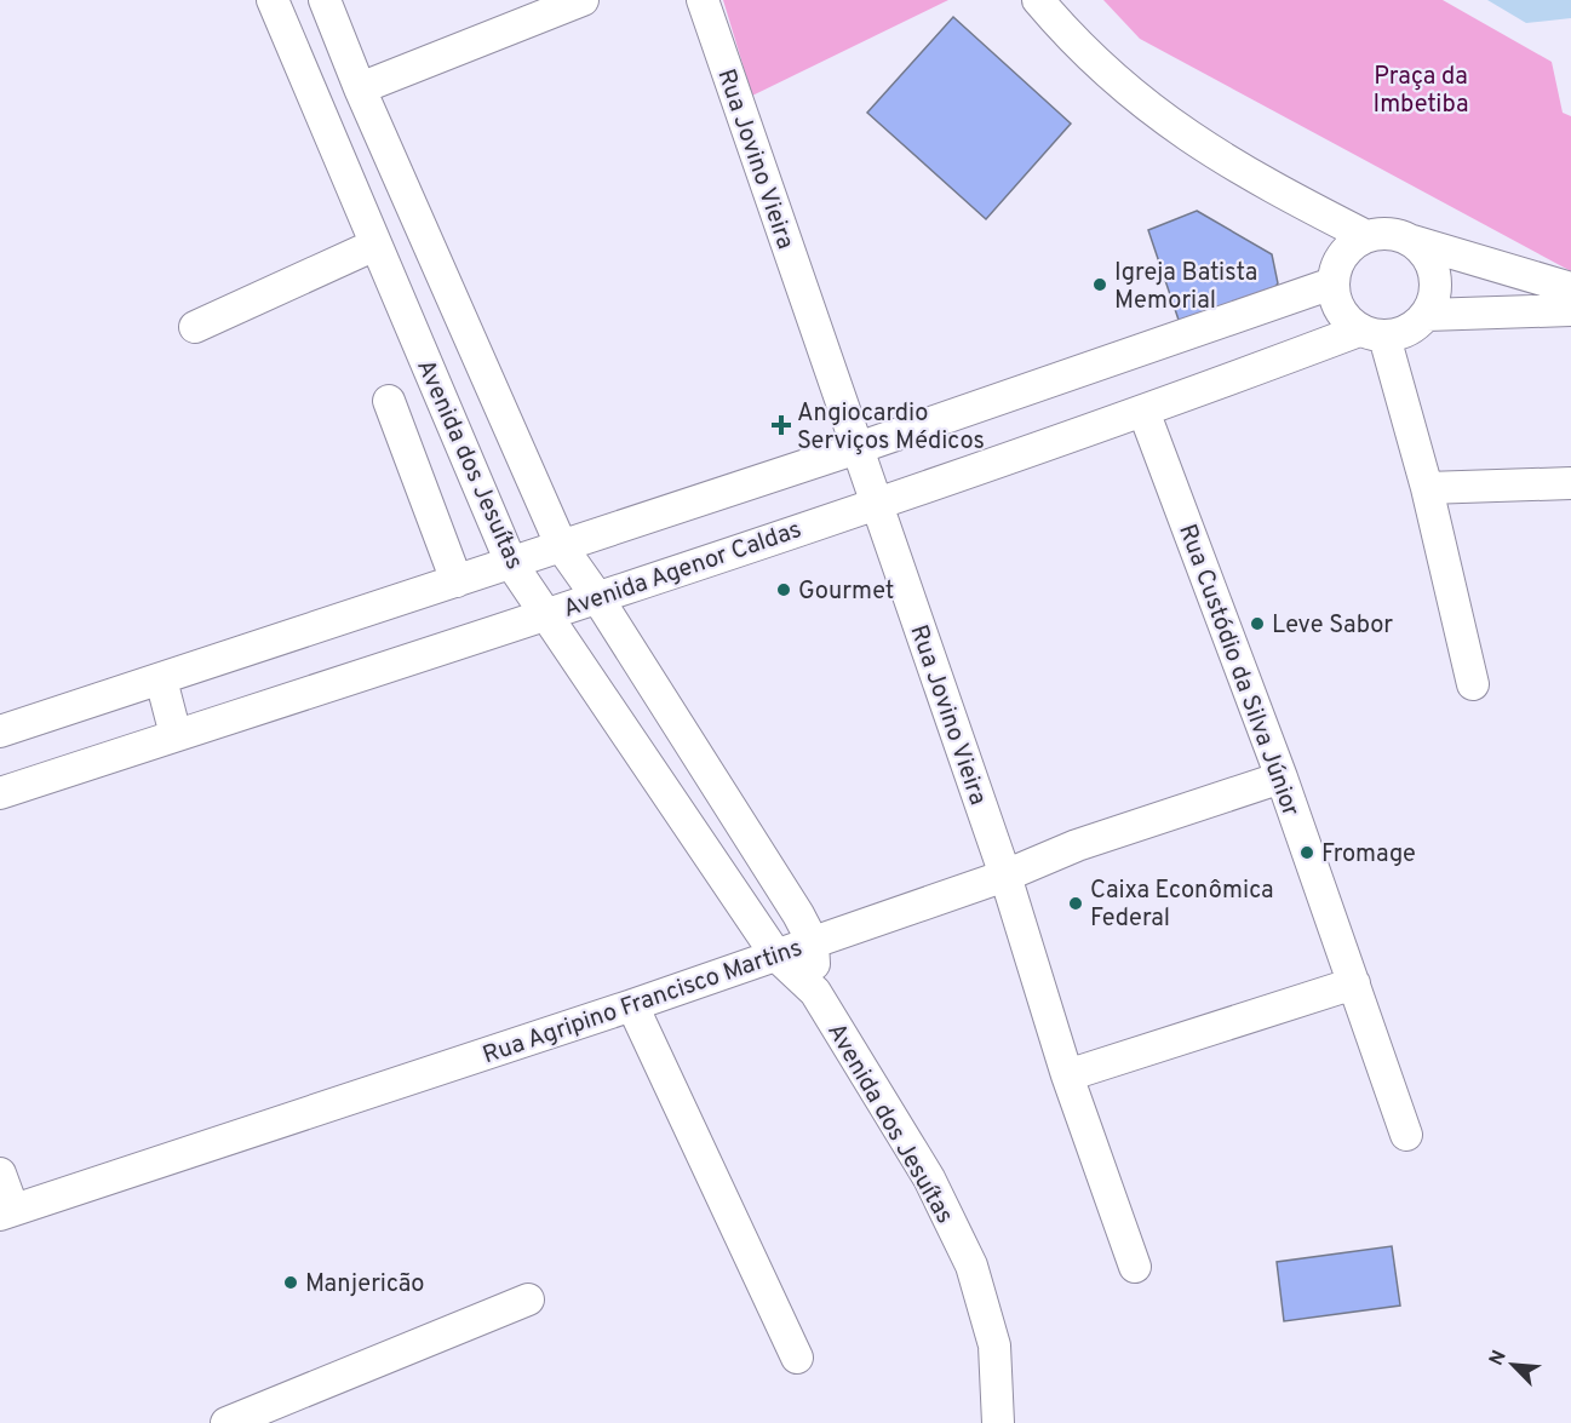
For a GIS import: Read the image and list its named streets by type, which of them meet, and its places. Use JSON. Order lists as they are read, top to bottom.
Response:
{
  "streets": {
    "street": [
      "Rua Jovino Vieira",
      "Avenida dos Jesuítas",
      "Avenida Agenor Caldas",
      "Rua Custódio da Silva Júnior",
      "Rua Agripino Francisco Martins"
    ]
  },
  "crossings": [
    ["Rua Jovino Vieira", "Avenida Agenor Caldas"],
    ["Rua Jovino Vieira", "Rua Agripino Francisco Martins"],
    ["Avenida dos Jesuítas", "Avenida Agenor Caldas"],
    ["Avenida dos Jesuítas", "Rua Agripino Francisco Martins"],
    ["Avenida Agenor Caldas", "Rua Custódio da Silva Júnior"],
    ["Rua Custódio da Silva Júnior", "Rua Agripino Francisco Martins"]
  ],
  "parks": ["Praça da Imbetiba"],
  "places": {
    "other": [
      "Igreja Batista Memorial",
      "Gourmet",
      "Leve Sabor",
      "Fromage",
      "Caixa Econômica Federal",
      "Manjericão"
    ],
    "health": ["Angiocardio Serviços Médicos"]
  },
  "north": "top left"
}
